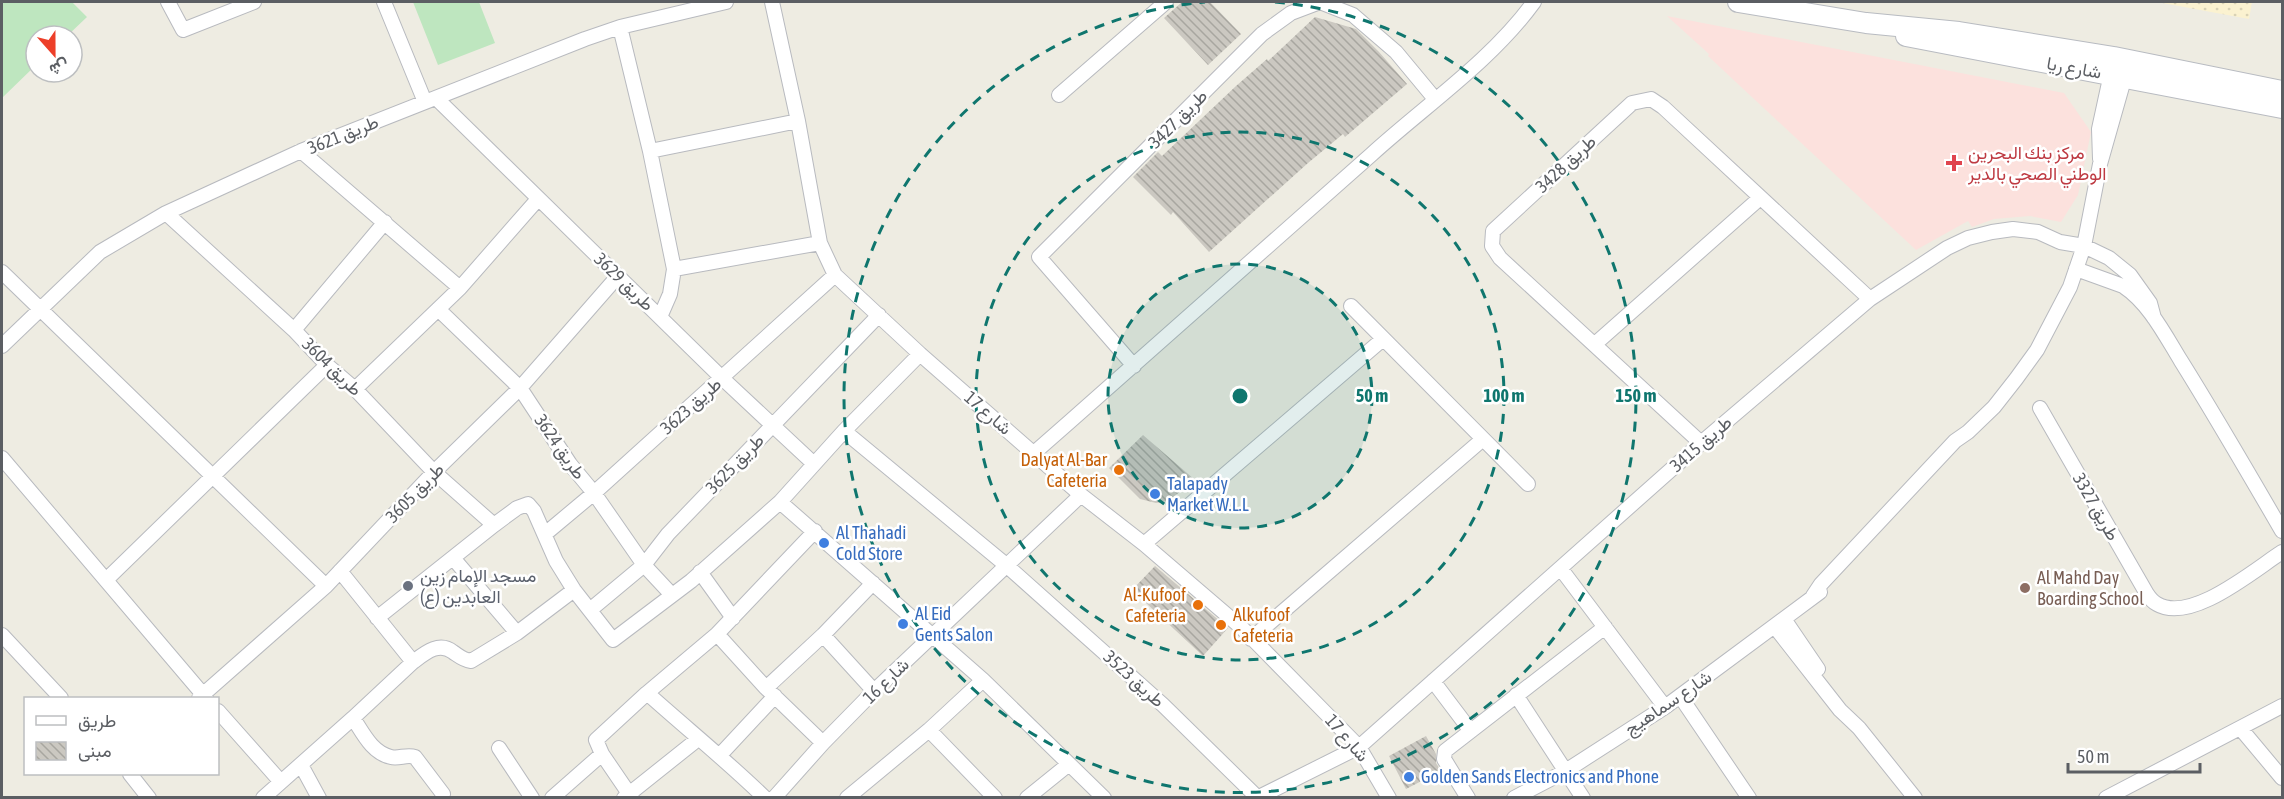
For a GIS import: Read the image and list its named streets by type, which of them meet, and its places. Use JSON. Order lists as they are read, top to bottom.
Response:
{
  "streets": {
    "main road": ["شارع ريا"],
    "street": [
      "طريق 3427",
      "طريق 3621",
      "طريق 3428",
      "طريق 3629",
      "طريق 3604",
      "طريق 3623",
      "شارع 17",
      "طريق 3415",
      "طريق 3624",
      "طريق 3625",
      "طريق 3605",
      "طريق 3327",
      "طريق 3523",
      "شارع 16",
      "شارع سماهيج"
    ]
  },
  "crossings": [
    ["شارع ريا", "شارع سماهيج"],
    ["طريق 3621", "طريق 3629"],
    ["طريق 3621", "طريق 3604"],
    ["طريق 3428", "طريق 3415"],
    ["طريق 3629", "طريق 3623"],
    ["طريق 3629", "طريق 3625"],
    ["طريق 3629", "طريق 3605"],
    ["طريق 3604", "طريق 3605"],
    ["طريق 3623", "شارع 17"],
    ["طريق 3623", "طريق 3624"],
    ["شارع 17", "طريق 3415"],
    ["شارع 17", "طريق 3625"],
    ["شارع 17", "شارع 16"],
    ["طريق 3415", "طريق 3523"],
    ["طريق 3415", "شارع سماهيج"],
    ["طريق 3624", "طريق 3625"],
    ["طريق 3624", "طريق 3605"],
    ["طريق 3523", "شارع 16"]
  ],
  "places": {
    "health": ["مركز بنك البحرين الوطني الصحي بالدير"],
    "other": [
      "Dalyat Al-Bar Cafeteria",
      "Talapady Market W.L.L",
      "Al Thahadi Cold Store",
      "مسجد الإمام زين العابدين (ع)",
      "Al Mahd Day Boarding School",
      "Al-Kufoof Cafeteria",
      "Al Eid Gents Salon",
      "Alkufoof Cafeteria",
      "Golden Sands Electronics and Phone"
    ]
  },
  "legend": ["طريق", "مبنى"],
  "scale_bar": "50 m",
  "north": "bottom",
  "rings": ["50 m", "100 m", "150 m"]
}
